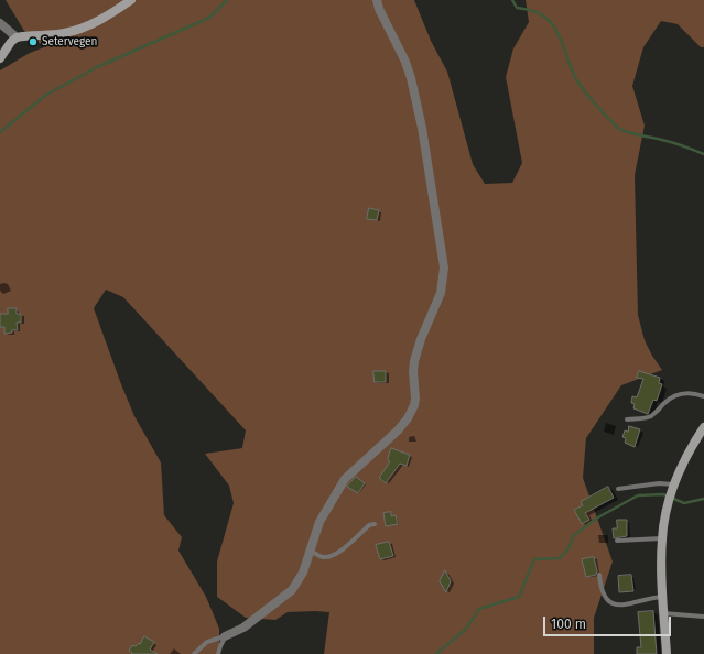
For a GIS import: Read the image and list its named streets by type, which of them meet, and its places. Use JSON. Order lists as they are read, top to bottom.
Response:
{
  "places": ["Setervegen"],
  "scale_bar": "100 m"
}
